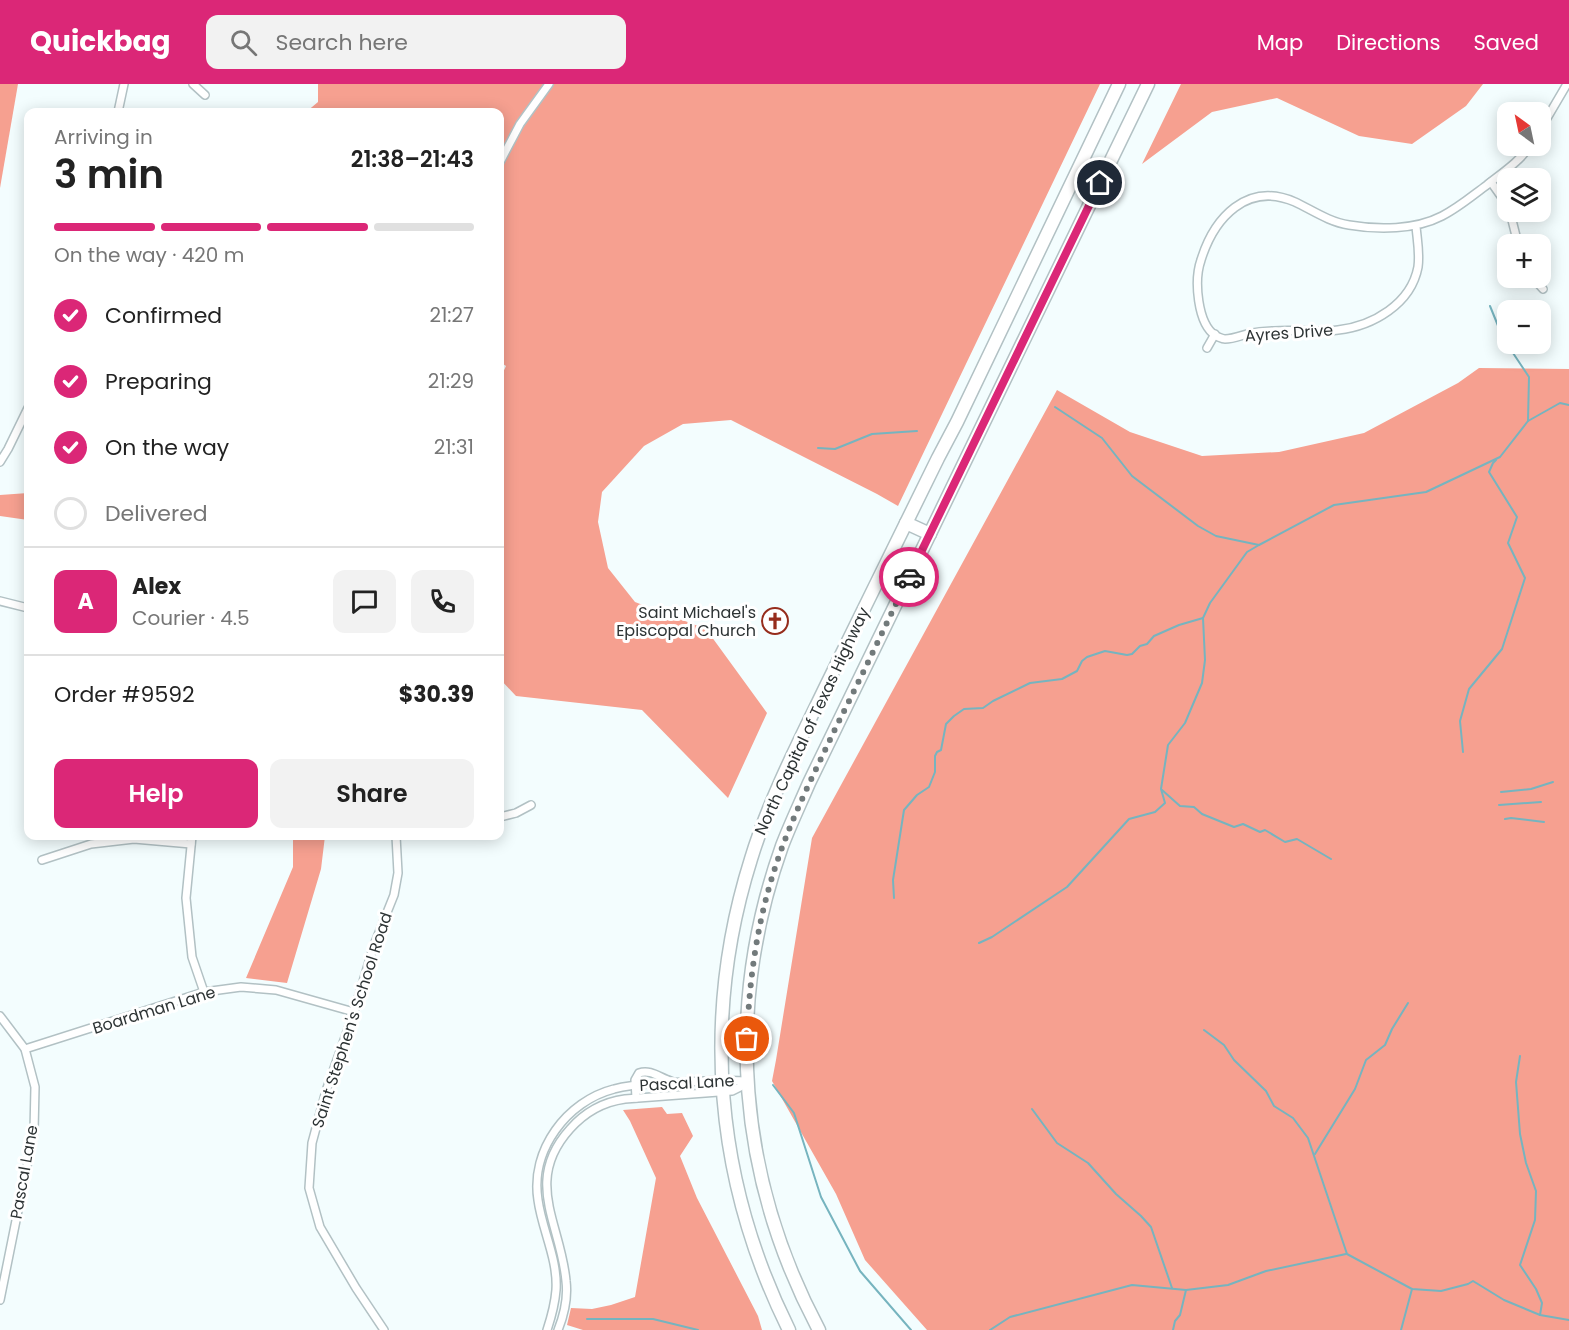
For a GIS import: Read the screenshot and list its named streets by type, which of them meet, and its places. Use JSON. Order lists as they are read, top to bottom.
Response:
{
  "streets": {
    "highway": ["North Capital of Texas Highway"],
    "street": [
      "Ayres Drive",
      "Boardman Lane",
      "Saint Stephen's School Road",
      "Pascal Lane"
    ]
  },
  "crossings": [
    ["North Capital of Texas Highway", "Pascal Lane"],
    ["Boardman Lane", "Saint Stephen's School Road"],
    ["Boardman Lane", "Pascal Lane"]
  ],
  "places": {
    "church": ["Saint Michael's Episcopal Church"]
  },
  "north": "top left",
  "page": {
    "header": "Quickbag",
    "search": "Search here",
    "nav": ["Map", "Directions", "Saved"],
    "map_buttons": ["+", "−"],
    "heading": ["3 min", "Arriving in", "21:38–21:43"],
    "panel": [
      "Alex",
      "Courier · 4.5",
      "Order #9592",
      "$30.39"
    ],
    "bar": "On the way · 420 m",
    "list": [
      ["Confirmed", "21:27"],
      ["Preparing", "21:29"],
      ["On the way", "21:31"],
      "Delivered"
    ],
    "round": "A",
    "buttons": ["Help", "Share"]
  }
}
